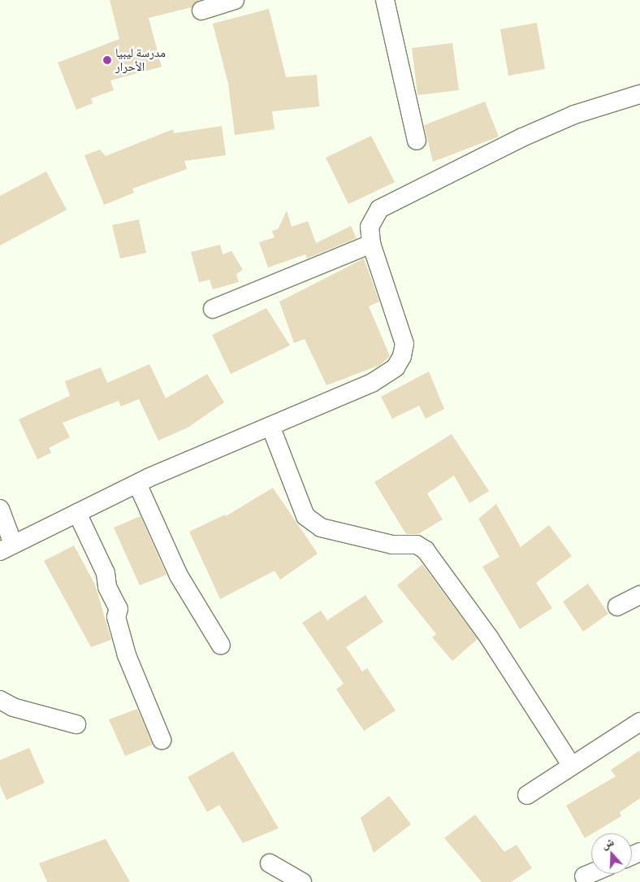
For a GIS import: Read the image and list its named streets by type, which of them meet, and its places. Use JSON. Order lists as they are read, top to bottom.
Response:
{
  "places": ["مدرسة ليبيا الأحرار"],
  "north": "top"
}
